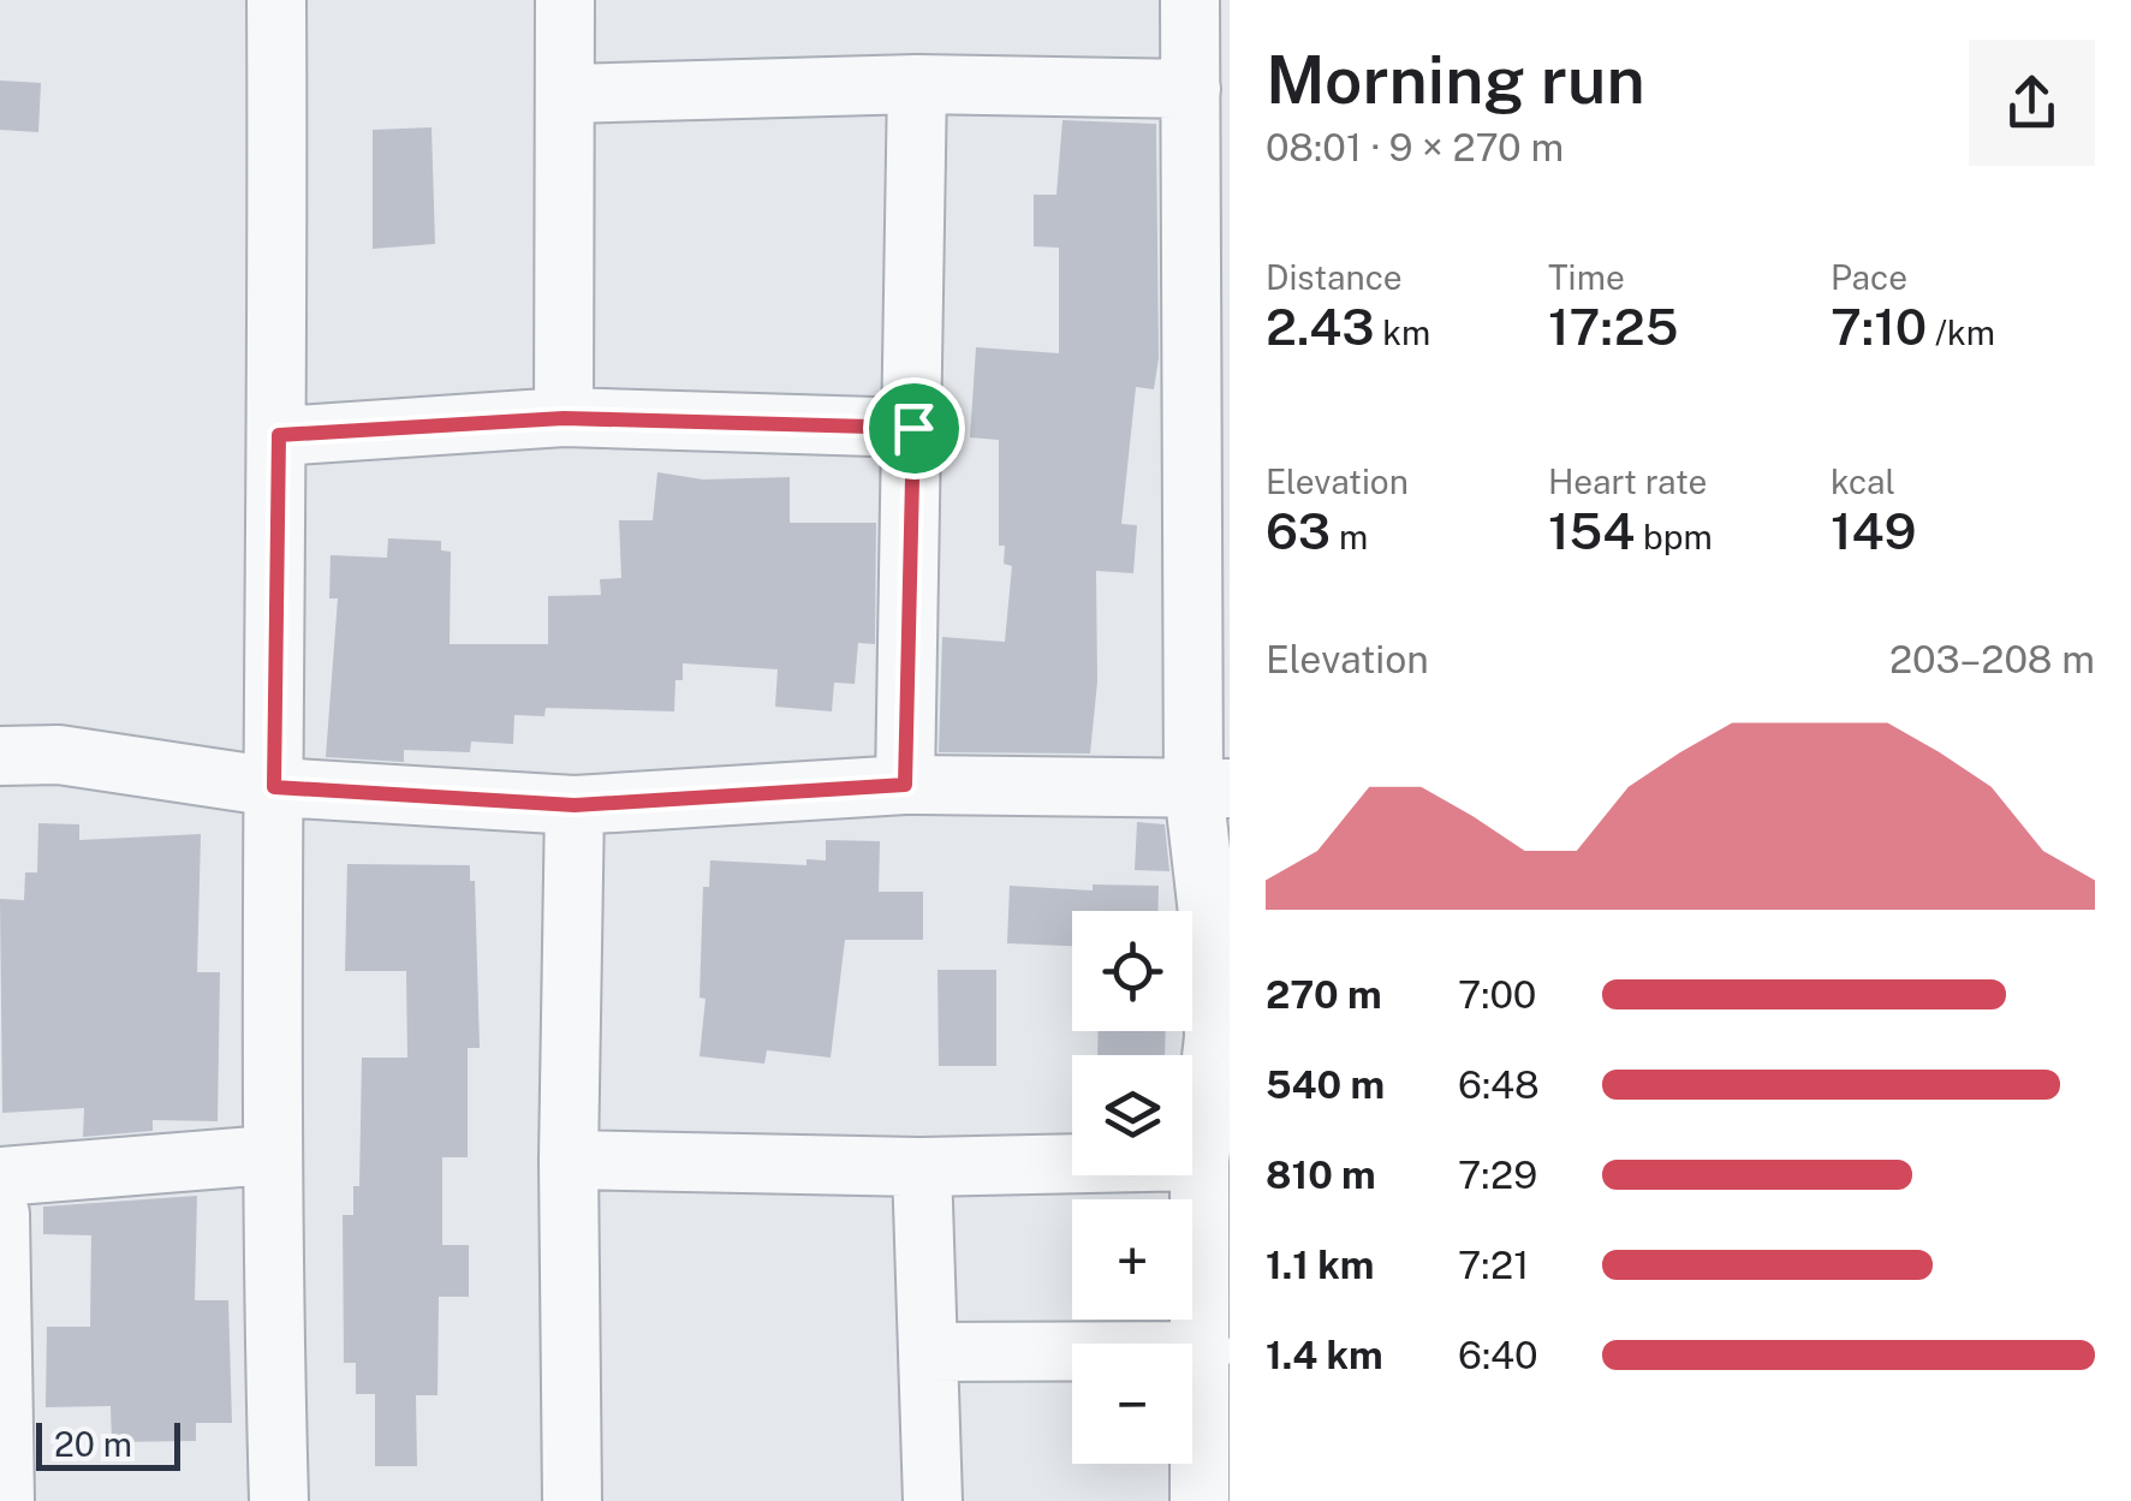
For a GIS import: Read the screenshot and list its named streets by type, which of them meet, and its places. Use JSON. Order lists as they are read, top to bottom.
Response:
{
  "scale_bar": "20 m",
  "page": {
    "heading": ["Morning run", "08:01 · 9 × 270 m"],
    "stats": [
      ["Distance", "2.43 km"],
      ["Time", "17:25"],
      ["Pace", "7:10 /km"],
      ["Elevation", "63 m"],
      ["Heart rate", "154 bpm"],
      ["kcal", "149"]
    ],
    "chart": ["Elevation", "203–208 m"],
    "map_buttons": ["+", "−"],
    "list": [
      {
        "name": "270 m",
        "note": "7:00"
      },
      {
        "name": "540 m",
        "note": "6:48"
      },
      {
        "name": "810 m",
        "note": "7:29"
      },
      {
        "name": "1.1 km",
        "note": "7:21"
      },
      {
        "name": "1.4 km",
        "note": "6:40"
      }
    ],
    "scale": "20 m"
  }
}
